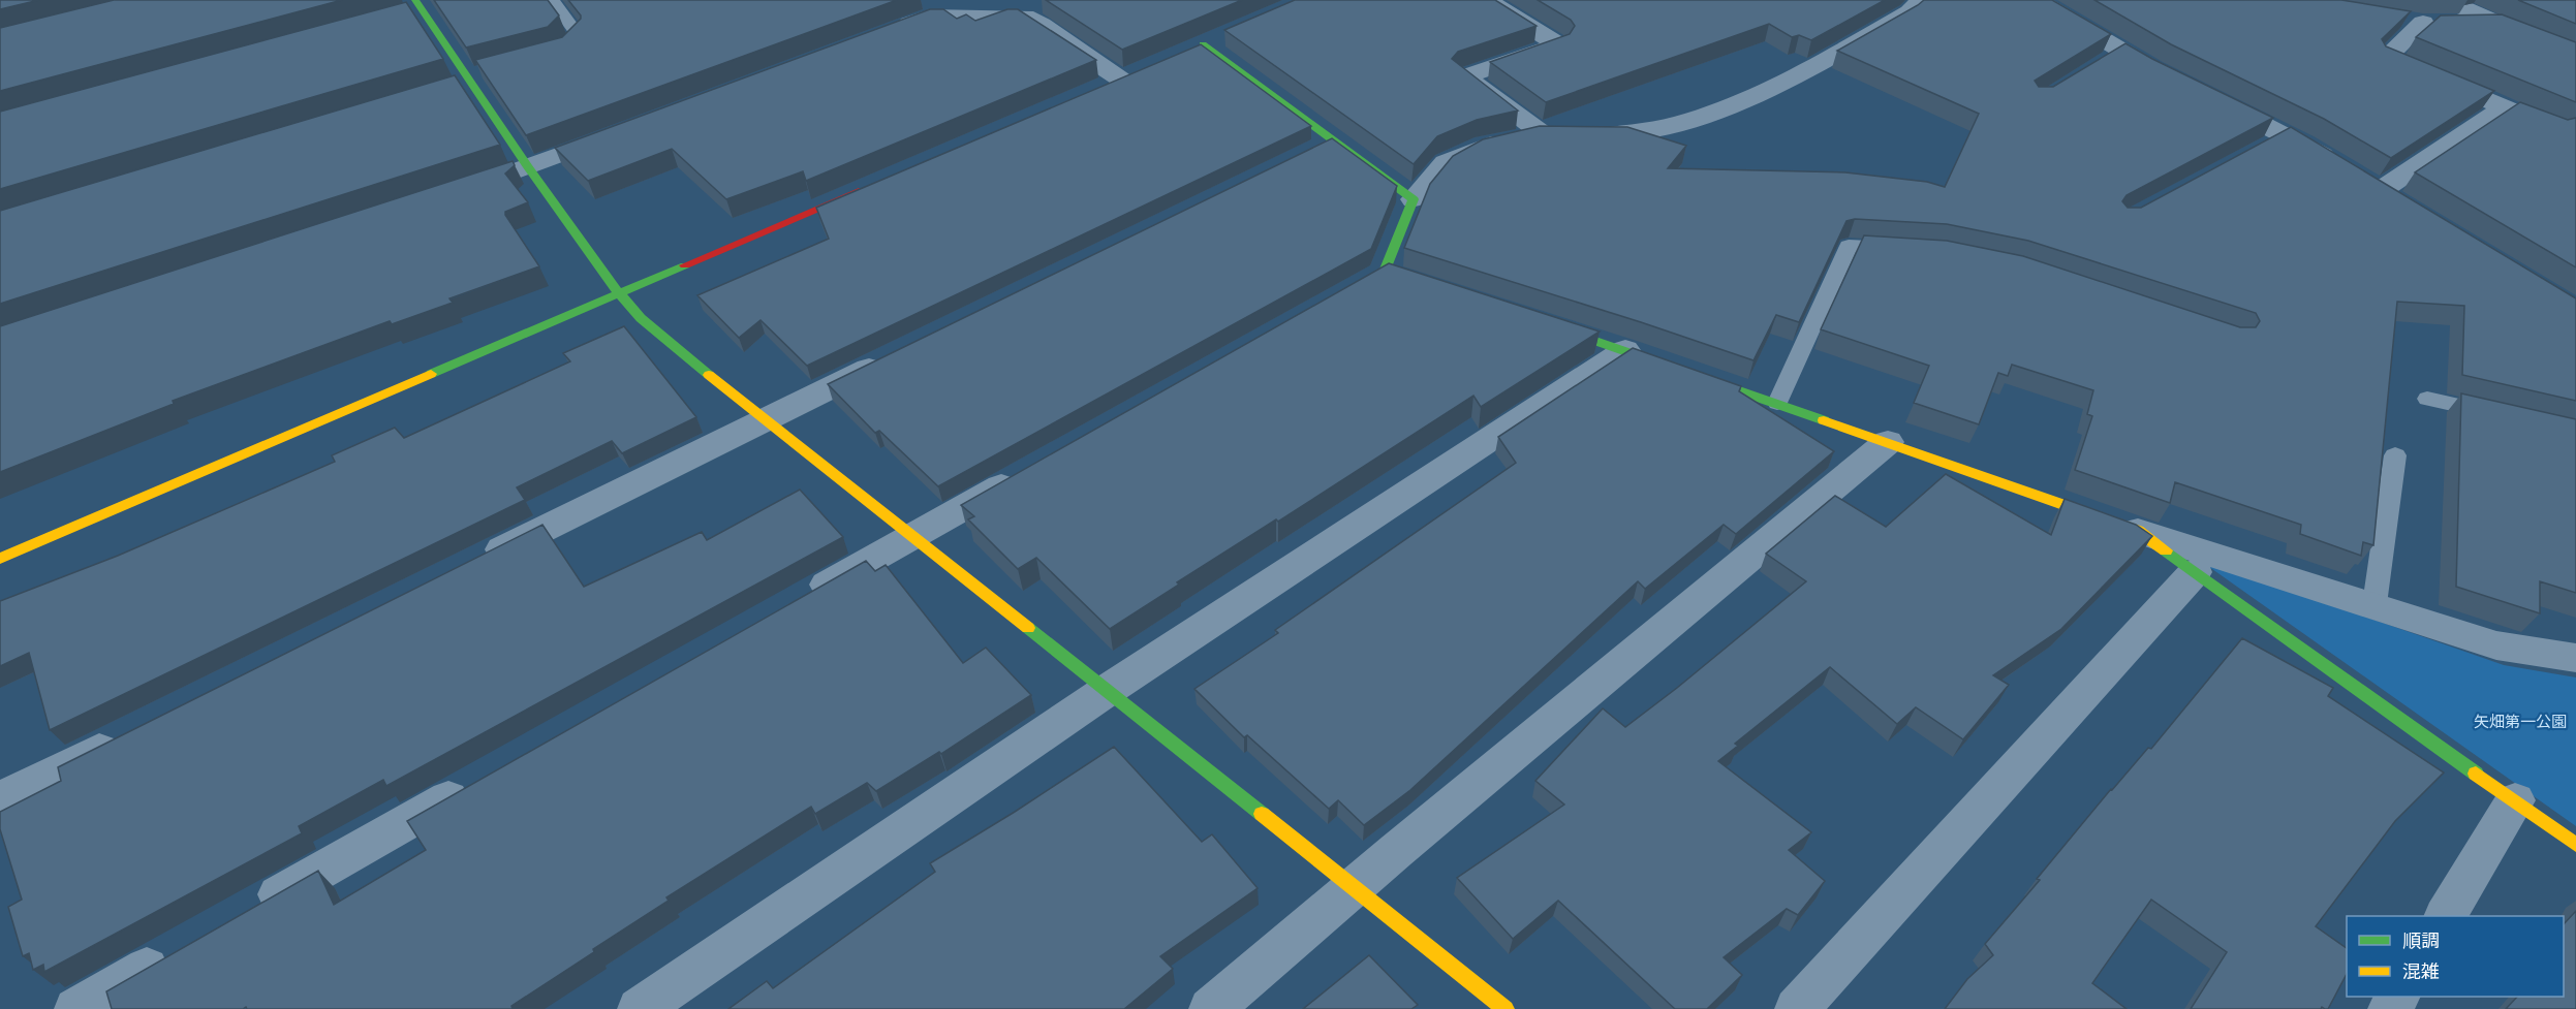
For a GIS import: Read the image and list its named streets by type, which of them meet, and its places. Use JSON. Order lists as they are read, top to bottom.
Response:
{
  "parks": ["矢畑第一公園"],
  "legend": ["順調", "混雑"]
}
